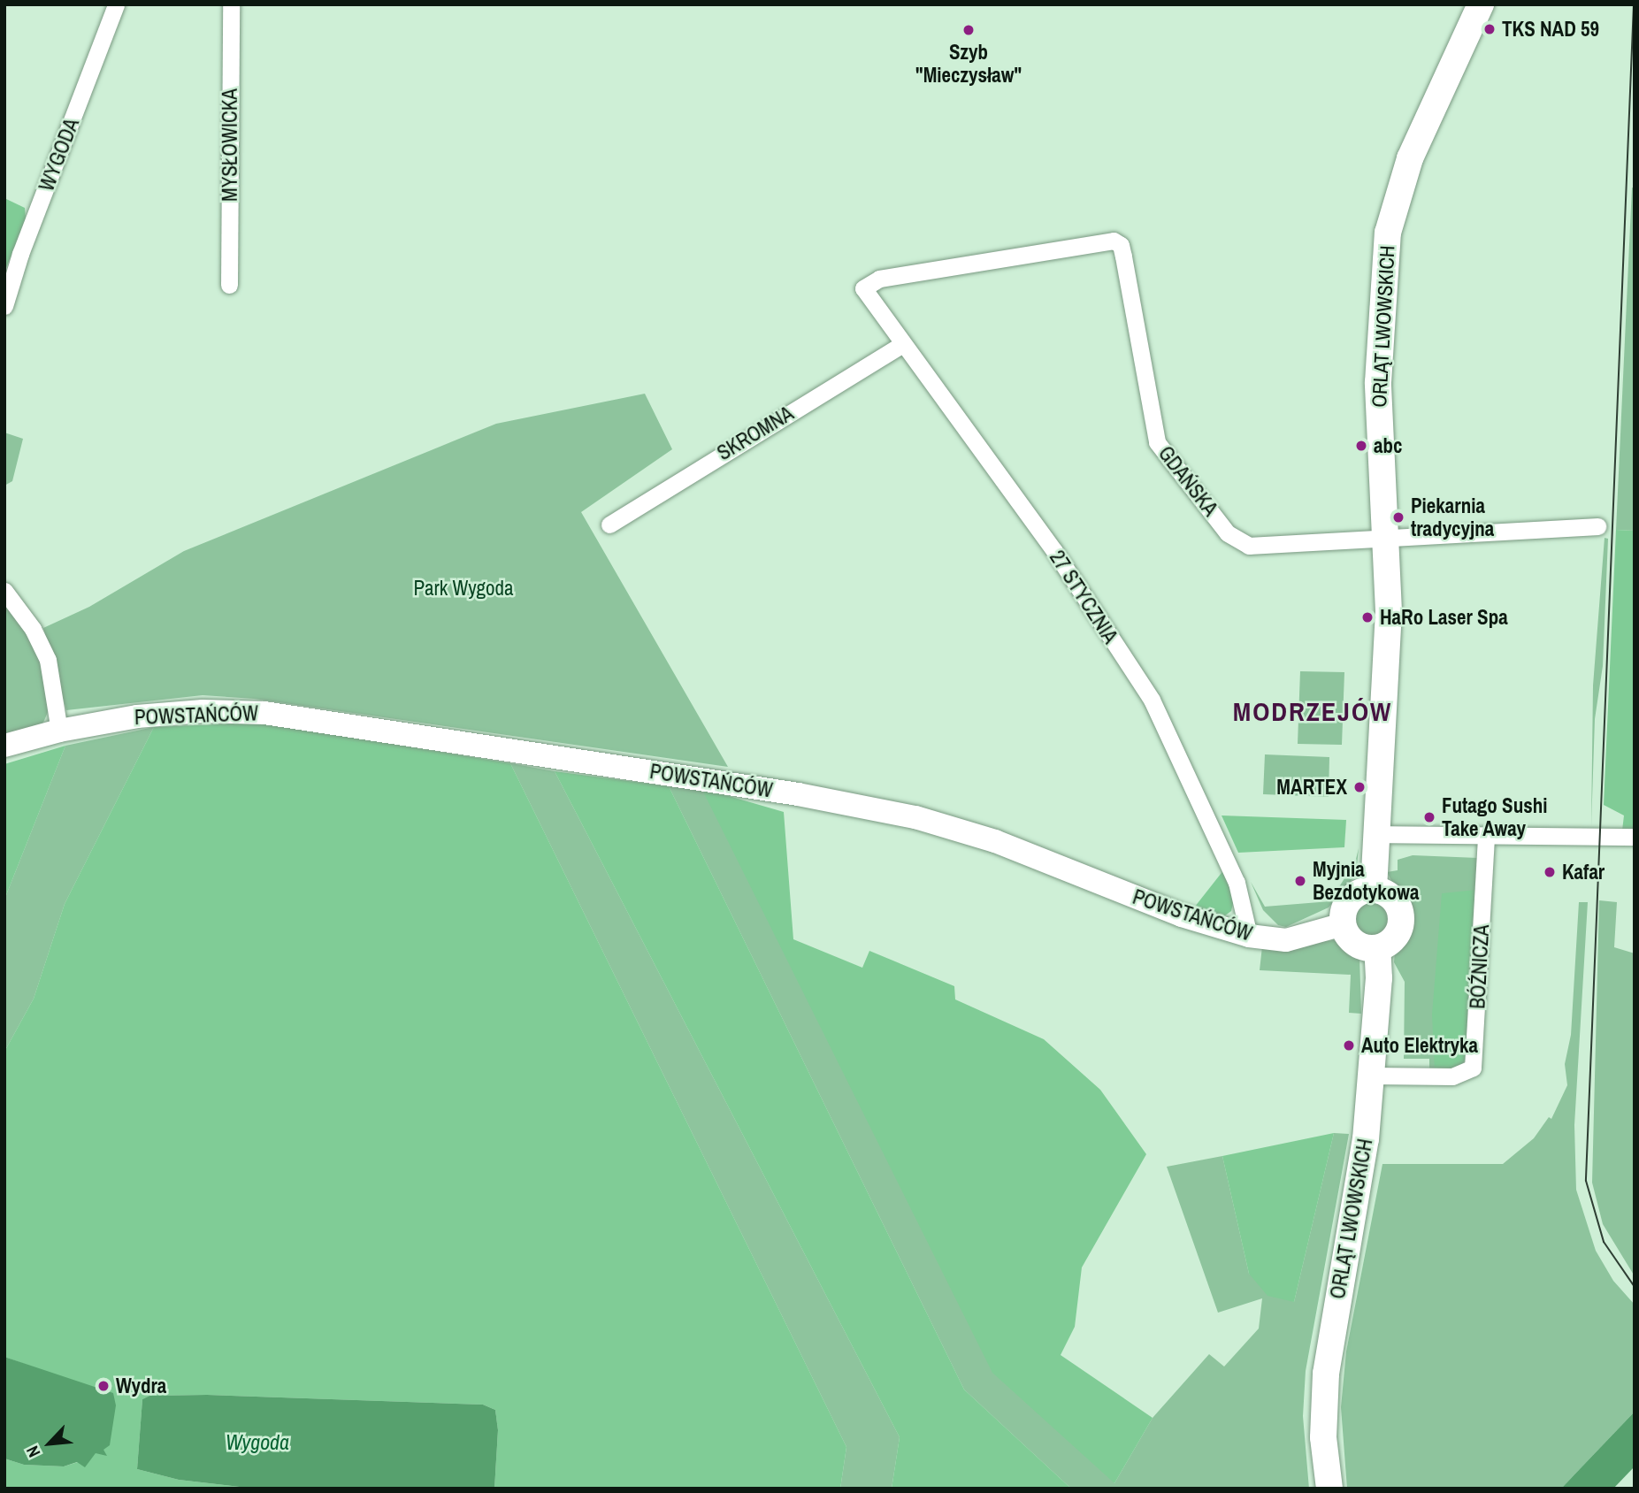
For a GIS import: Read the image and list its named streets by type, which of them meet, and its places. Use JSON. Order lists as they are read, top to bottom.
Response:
{
  "streets": {
    "main road": ["ORLĄT LWOWSKICH"],
    "street": [
      "MYSŁOWICKA",
      "WYGODA",
      "SKROMNA",
      "GDAŃSKA",
      "27 STYCZNIA",
      "POWSTAŃCÓW",
      "BÓŹNICZA"
    ]
  },
  "crossings": [
    ["ORLĄT LWOWSKICH", "GDAŃSKA"],
    ["ORLĄT LWOWSKICH", "POWSTAŃCÓW"],
    ["ORLĄT LWOWSKICH", "BÓŹNICZA"],
    ["SKROMNA", "27 STYCZNIA"],
    ["GDAŃSKA", "27 STYCZNIA"],
    ["27 STYCZNIA", "POWSTAŃCÓW"]
  ],
  "districts": ["MODRZEJÓW"],
  "water": ["Wygoda"],
  "parks": ["Park Wygoda"],
  "places": [
    "TKS NAD 59",
    "Szyb \"Mieczysław\"",
    "abc",
    "Piekarnia tradycyjna",
    "HaRo Laser Spa",
    "MARTEX",
    "Futago Sushi Take Away",
    "Kafar",
    "Myjnia Bezdotykowa",
    "Auto Elektryka",
    "Wydra"
  ],
  "north": "bottom left"
}
